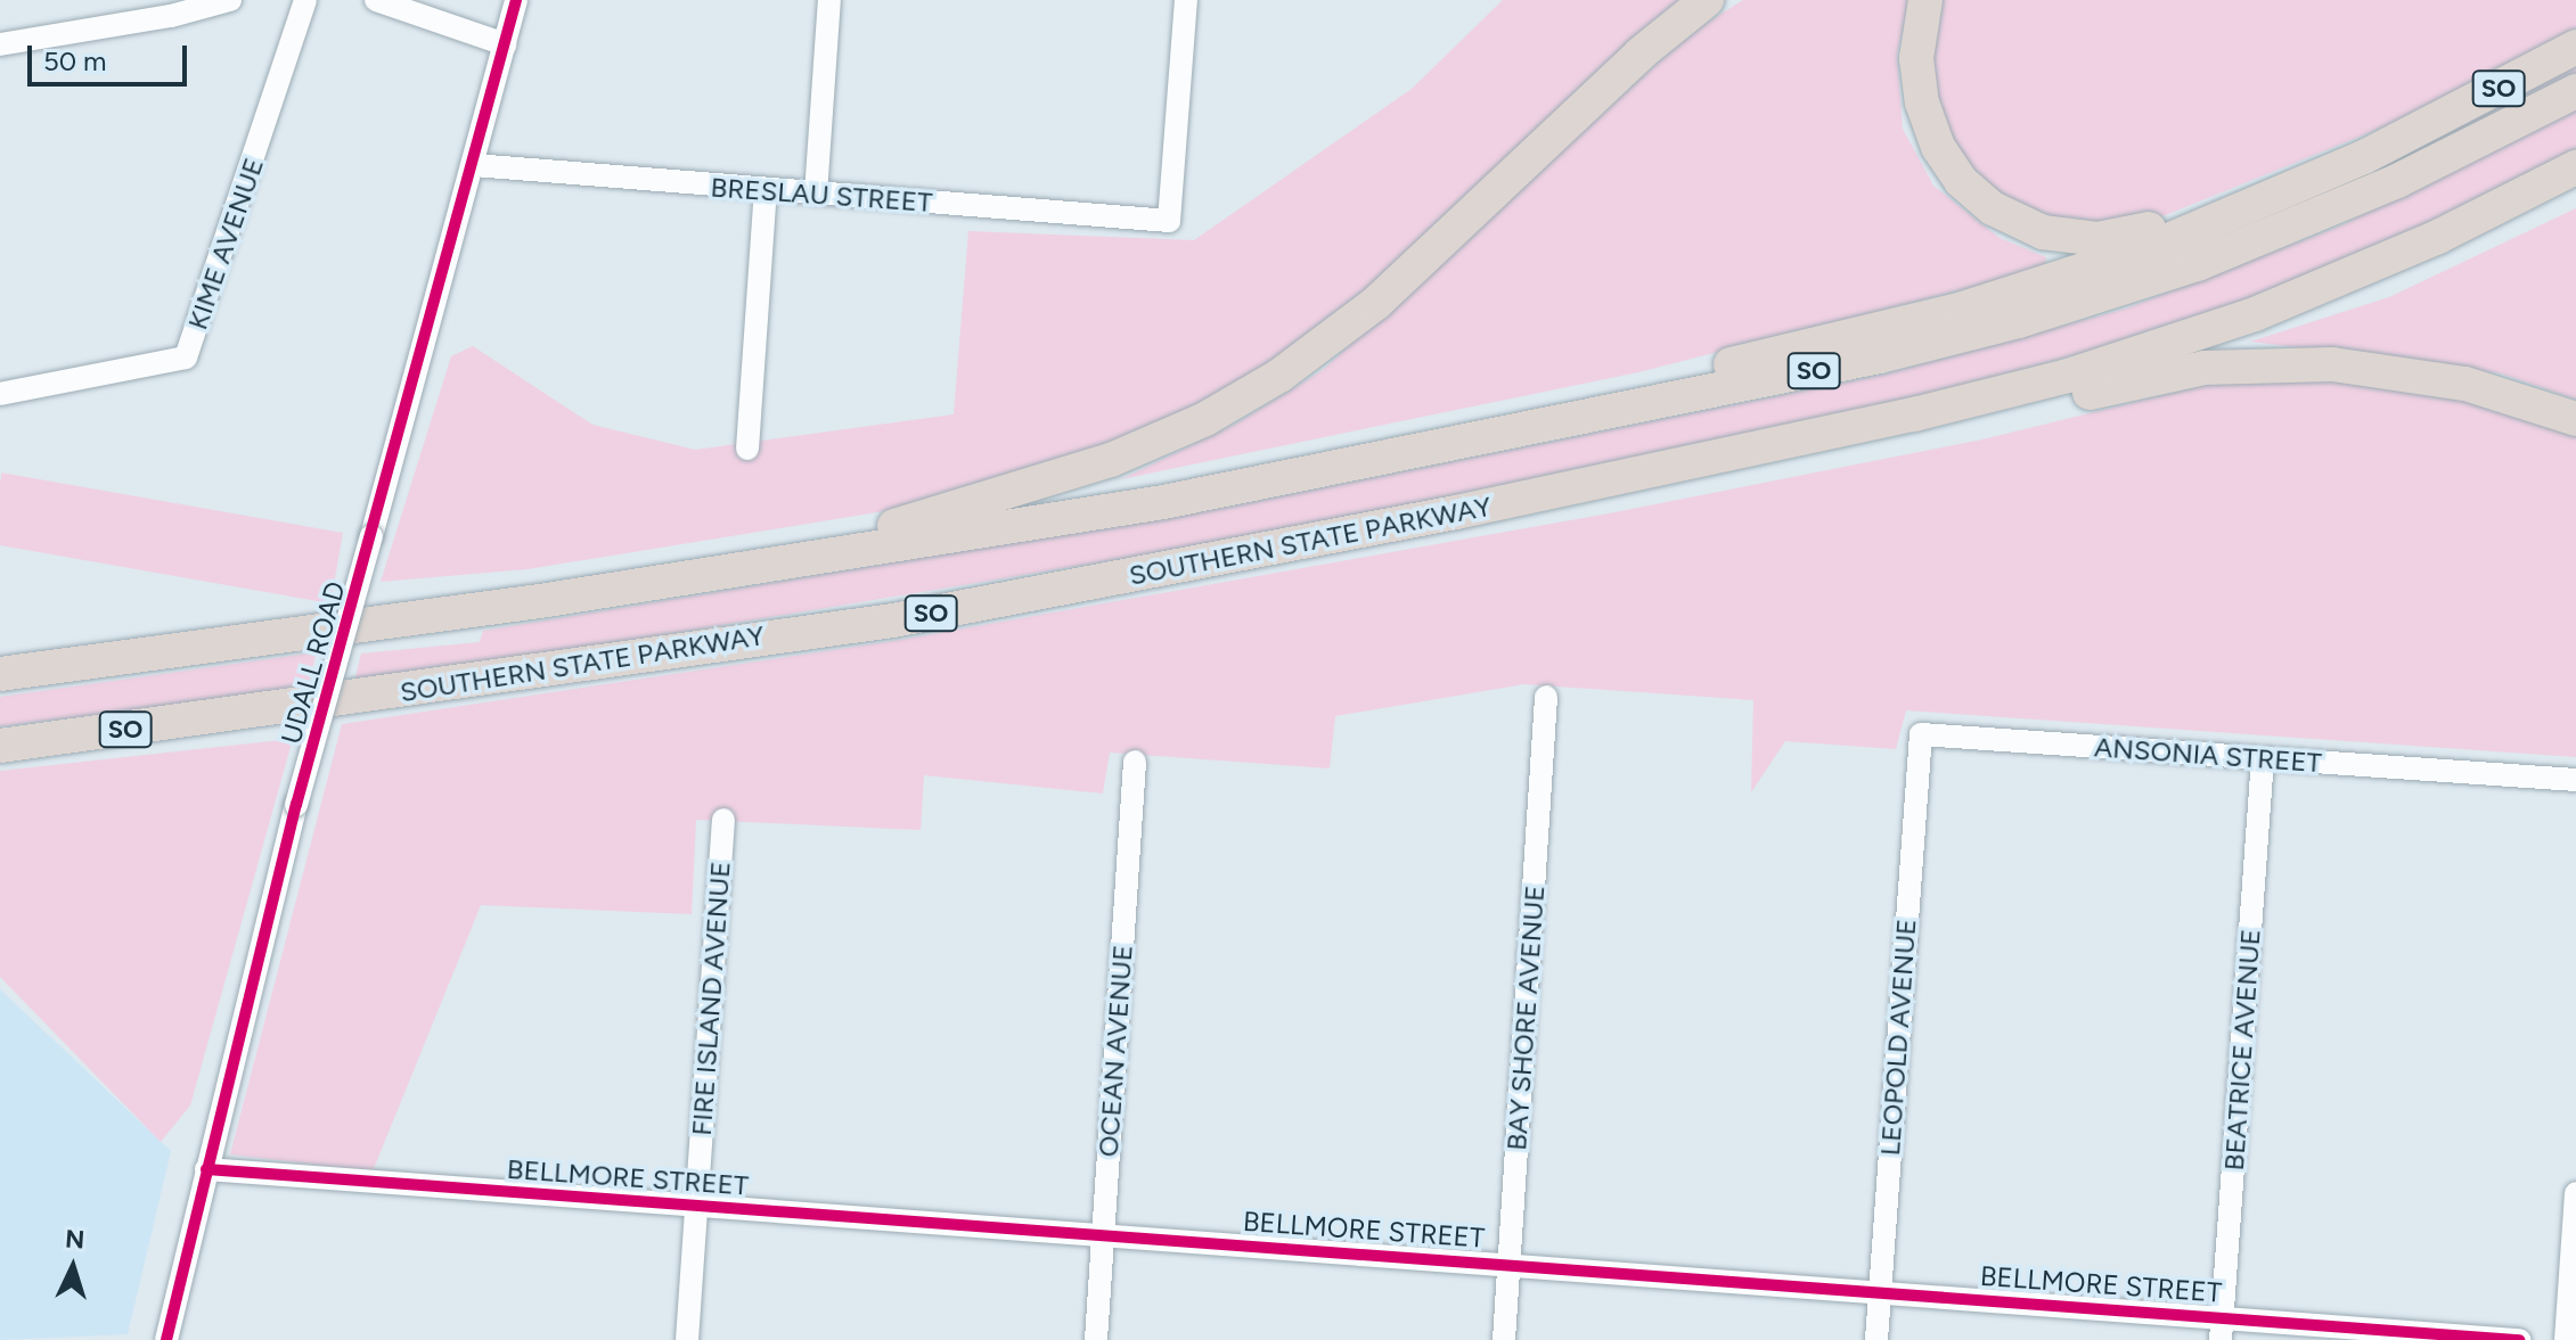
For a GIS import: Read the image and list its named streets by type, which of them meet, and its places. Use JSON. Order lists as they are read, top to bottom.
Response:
{
  "streets": {
    "highway": ["SO", "SOUTHERN STATE PARKWAY"],
    "street": [
      "BRESLAU STREET",
      "KIME AVENUE",
      "UDALL ROAD",
      "ANSONIA STREET",
      "FIRE ISLAND AVENUE",
      "BAY SHORE AVENUE",
      "LEOPOLD AVENUE",
      "BEATRICE AVENUE",
      "OCEAN AVENUE",
      "BELLMORE STREET"
    ]
  },
  "crossings": [
    ["BRESLAU STREET", "UDALL ROAD"],
    ["UDALL ROAD", "BELLMORE STREET"],
    ["ANSONIA STREET", "LEOPOLD AVENUE"],
    ["ANSONIA STREET", "BEATRICE AVENUE"],
    ["FIRE ISLAND AVENUE", "BELLMORE STREET"],
    ["BAY SHORE AVENUE", "BELLMORE STREET"],
    ["LEOPOLD AVENUE", "BELLMORE STREET"],
    ["BEATRICE AVENUE", "BELLMORE STREET"],
    ["OCEAN AVENUE", "BELLMORE STREET"]
  ],
  "scale_bar": "50 m",
  "north": "top"
}
